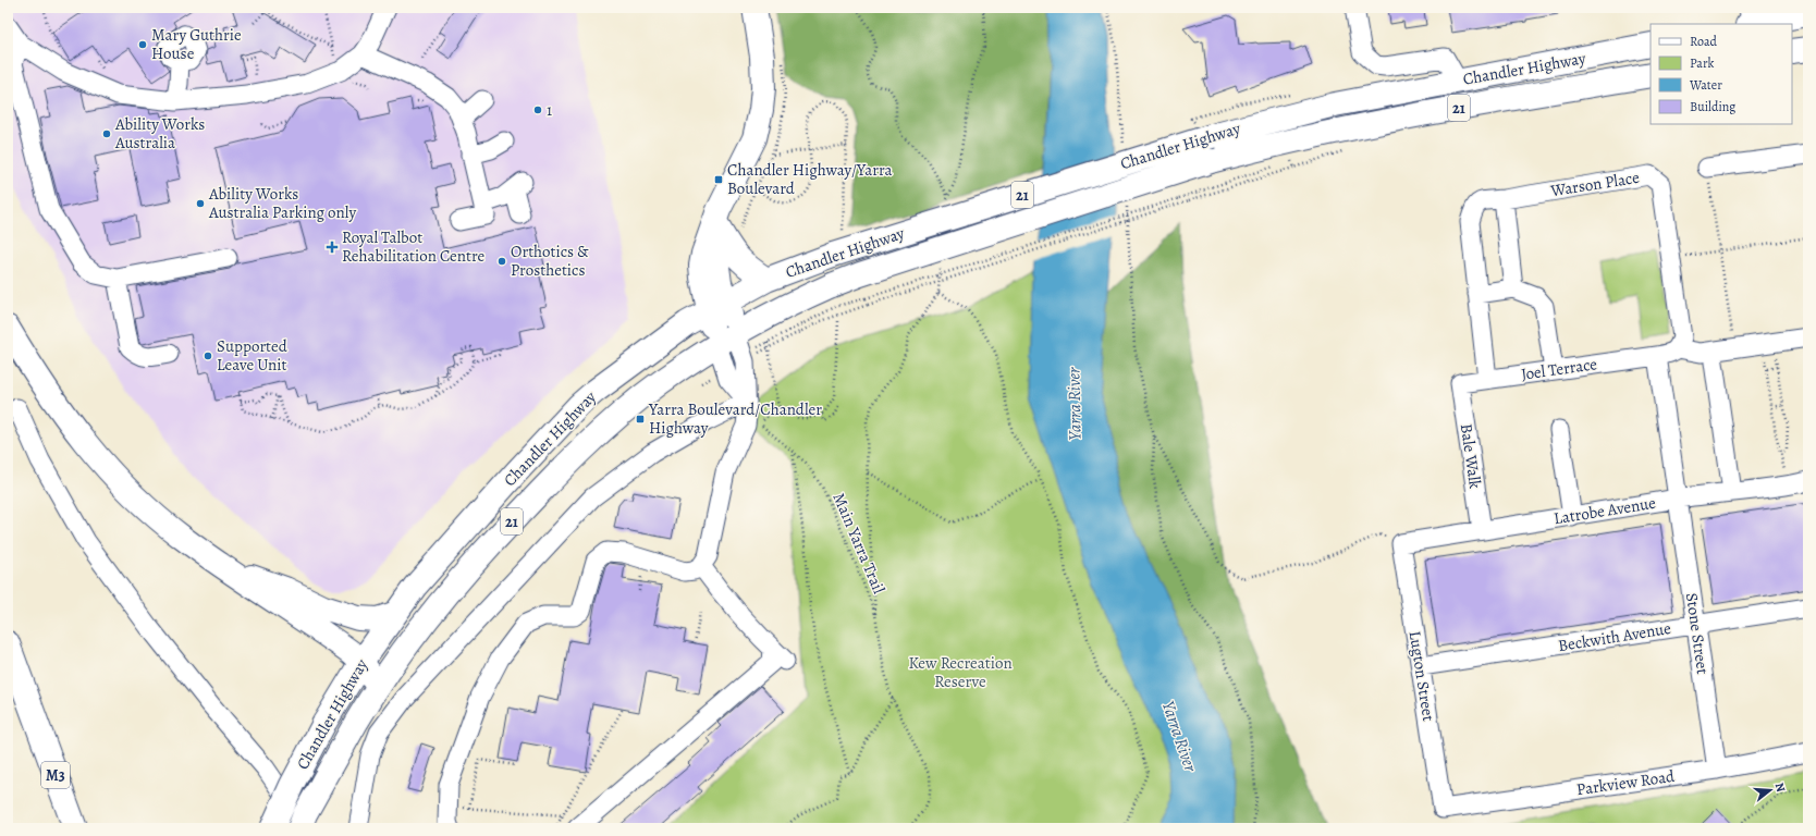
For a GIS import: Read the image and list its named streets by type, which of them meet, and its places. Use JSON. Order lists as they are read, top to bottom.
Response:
{
  "streets": {
    "main road": ["Chandler Highway", "21", "M3"],
    "street": [
      "Warson Place",
      "Joel Terrace",
      "Bale Walk",
      "Latrobe Avenue",
      "Stone Street",
      "Beckwith Avenue",
      "Lugton Street",
      "Parkview Road"
    ],
    "path": ["Main Yarra Trail"]
  },
  "crossings": [
    ["Warson Place", "Joel Terrace"],
    ["Joel Terrace", "Bale Walk"],
    ["Bale Walk", "Latrobe Avenue"],
    ["Latrobe Avenue", "Stone Street"],
    ["Latrobe Avenue", "Lugton Street"],
    ["Stone Street", "Beckwith Avenue"],
    ["Stone Street", "Parkview Road"],
    ["Beckwith Avenue", "Lugton Street"],
    ["Lugton Street", "Parkview Road"]
  ],
  "water": ["Yarra River"],
  "parks": ["Kew Recreation Reserve"],
  "places": {
    "other": [
      "Mary Guthrie House",
      "1",
      "Ability Works Australia",
      "Ability Works Australia Parking only",
      "Orthotics & Prosthetics",
      "Supported Leave Unit"
    ],
    "transit": ["Chandler Highway/Yarra Boulevard", "Yarra Boulevard/Chandler Highway"],
    "health": ["Royal Talbot Rehabilitation Centre"]
  },
  "legend": [
    "Road",
    "Park",
    "Water",
    "Building"
  ],
  "north": "right"
}
